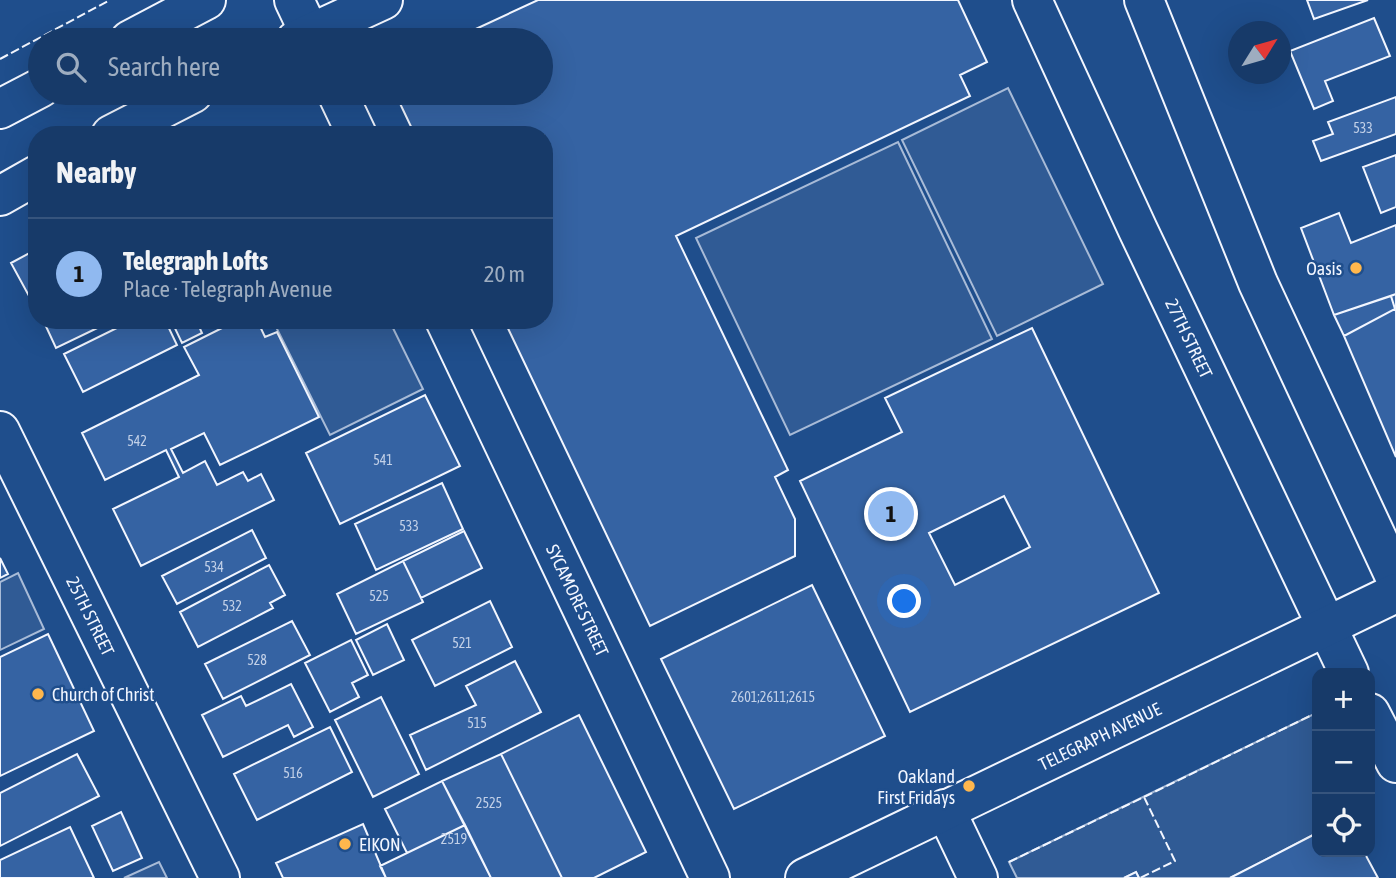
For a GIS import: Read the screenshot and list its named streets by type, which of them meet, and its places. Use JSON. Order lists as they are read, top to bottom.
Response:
{
  "streets": {
    "street": [
      "27TH STREET",
      "SYCAMORE STREET",
      "25TH STREET",
      "TELEGRAPH AVENUE"
    ]
  },
  "crossings": [
    ["27TH STREET", "TELEGRAPH AVENUE"]
  ],
  "places": [
    "Oasis",
    "Church of Christ",
    "Oakland First Fridays",
    "EIKON"
  ],
  "house_numbers": [
    "533",
    "542",
    "541",
    "533",
    "534",
    "525",
    "532",
    "521",
    "528",
    "2601;2611;2615",
    "515",
    "516",
    "2525",
    "2519"
  ],
  "north": "top right",
  "page": {
    "search": "Search here",
    "heading": "Nearby",
    "list": [
      {
        "mark": "1",
        "name": "Telegraph Lofts",
        "note": "Place · Telegraph Avenue",
        "value": "20 m"
      }
    ],
    "pins": "1",
    "map_buttons": ["+", "−"]
  }
}
